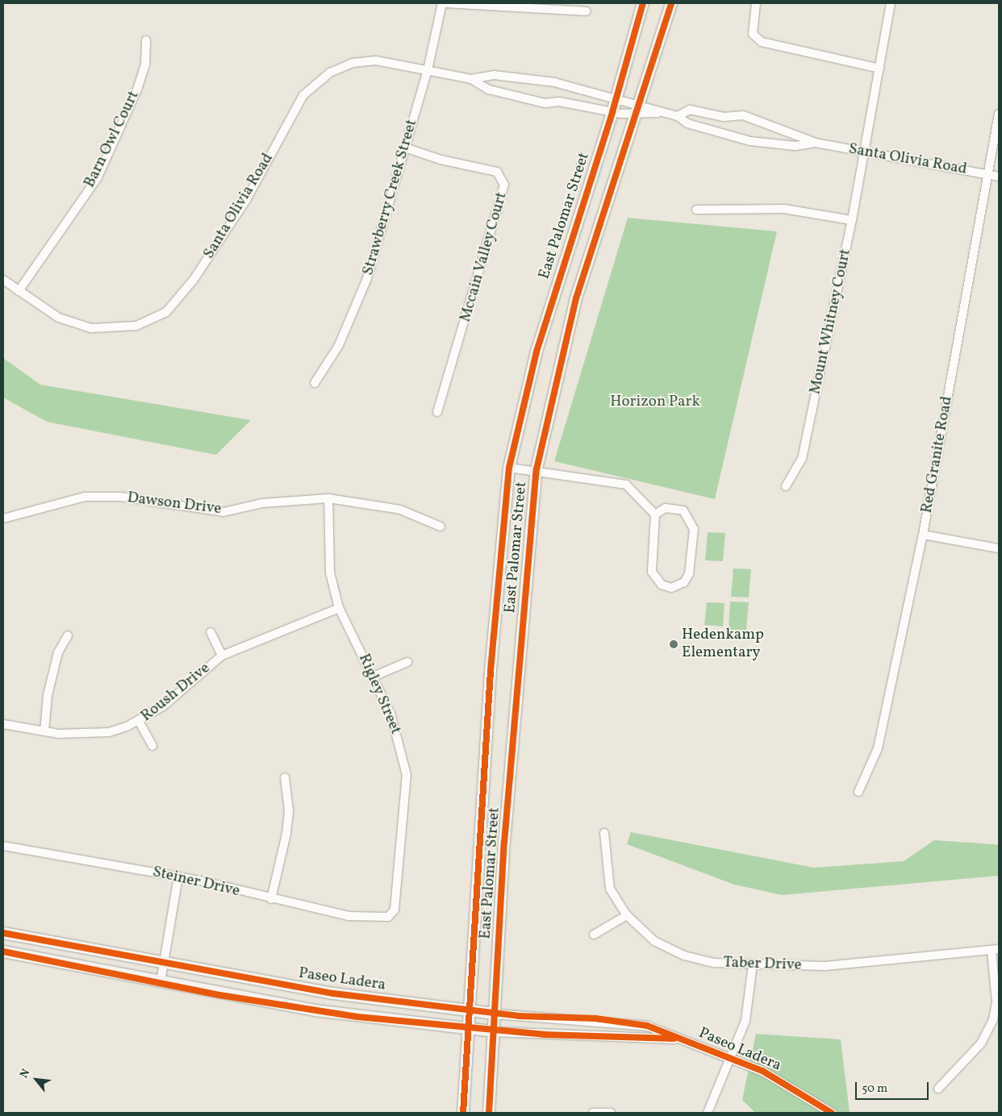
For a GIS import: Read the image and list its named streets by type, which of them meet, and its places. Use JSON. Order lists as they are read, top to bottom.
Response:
{
  "streets": {
    "main road": ["East Palomar Street", "Paseo Ladera"],
    "street": [
      "Barn Owl Court",
      "Santa Olivia Road",
      "Strawberry Creek Street",
      "Mccain Valley Court",
      "Mount Whitney Court",
      "Red Granite Road",
      "Dawson Drive",
      "Roush Drive",
      "Rigley Street",
      "Steiner Drive",
      "Taber Drive"
    ]
  },
  "crossings": [
    ["Barn Owl Court", "Santa Olivia Road"],
    ["Santa Olivia Road", "Strawberry Creek Street"],
    ["Santa Olivia Road", "East Palomar Street"],
    ["Santa Olivia Road", "Mount Whitney Court"],
    ["Santa Olivia Road", "Red Granite Road"],
    ["Strawberry Creek Street", "Mccain Valley Court"],
    ["East Palomar Street", "Paseo Ladera"],
    ["Dawson Drive", "Rigley Street"],
    ["Roush Drive", "Rigley Street"],
    ["Rigley Street", "Steiner Drive"]
  ],
  "parks": ["Horizon Park"],
  "places": ["Hedenkamp Elementary"],
  "scale_bar": "50 m",
  "north": "top left"
}
